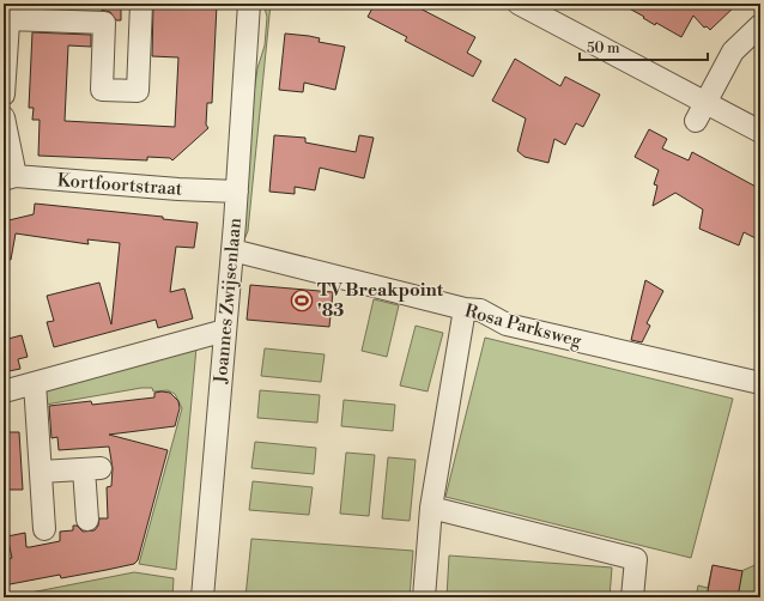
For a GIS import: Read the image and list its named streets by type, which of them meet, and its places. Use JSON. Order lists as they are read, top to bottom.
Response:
{
  "streets": {
    "street": ["Kortfoortstraat", "Joannes Zwijsenlaan", "Rosa Parksweg"]
  },
  "crossings": [
    ["Kortfoortstraat", "Joannes Zwijsenlaan"],
    ["Joannes Zwijsenlaan", "Rosa Parksweg"]
  ],
  "places": {
    "sports": ["TV Breakpoint '83"]
  },
  "scale_bar": "50 m"
}
